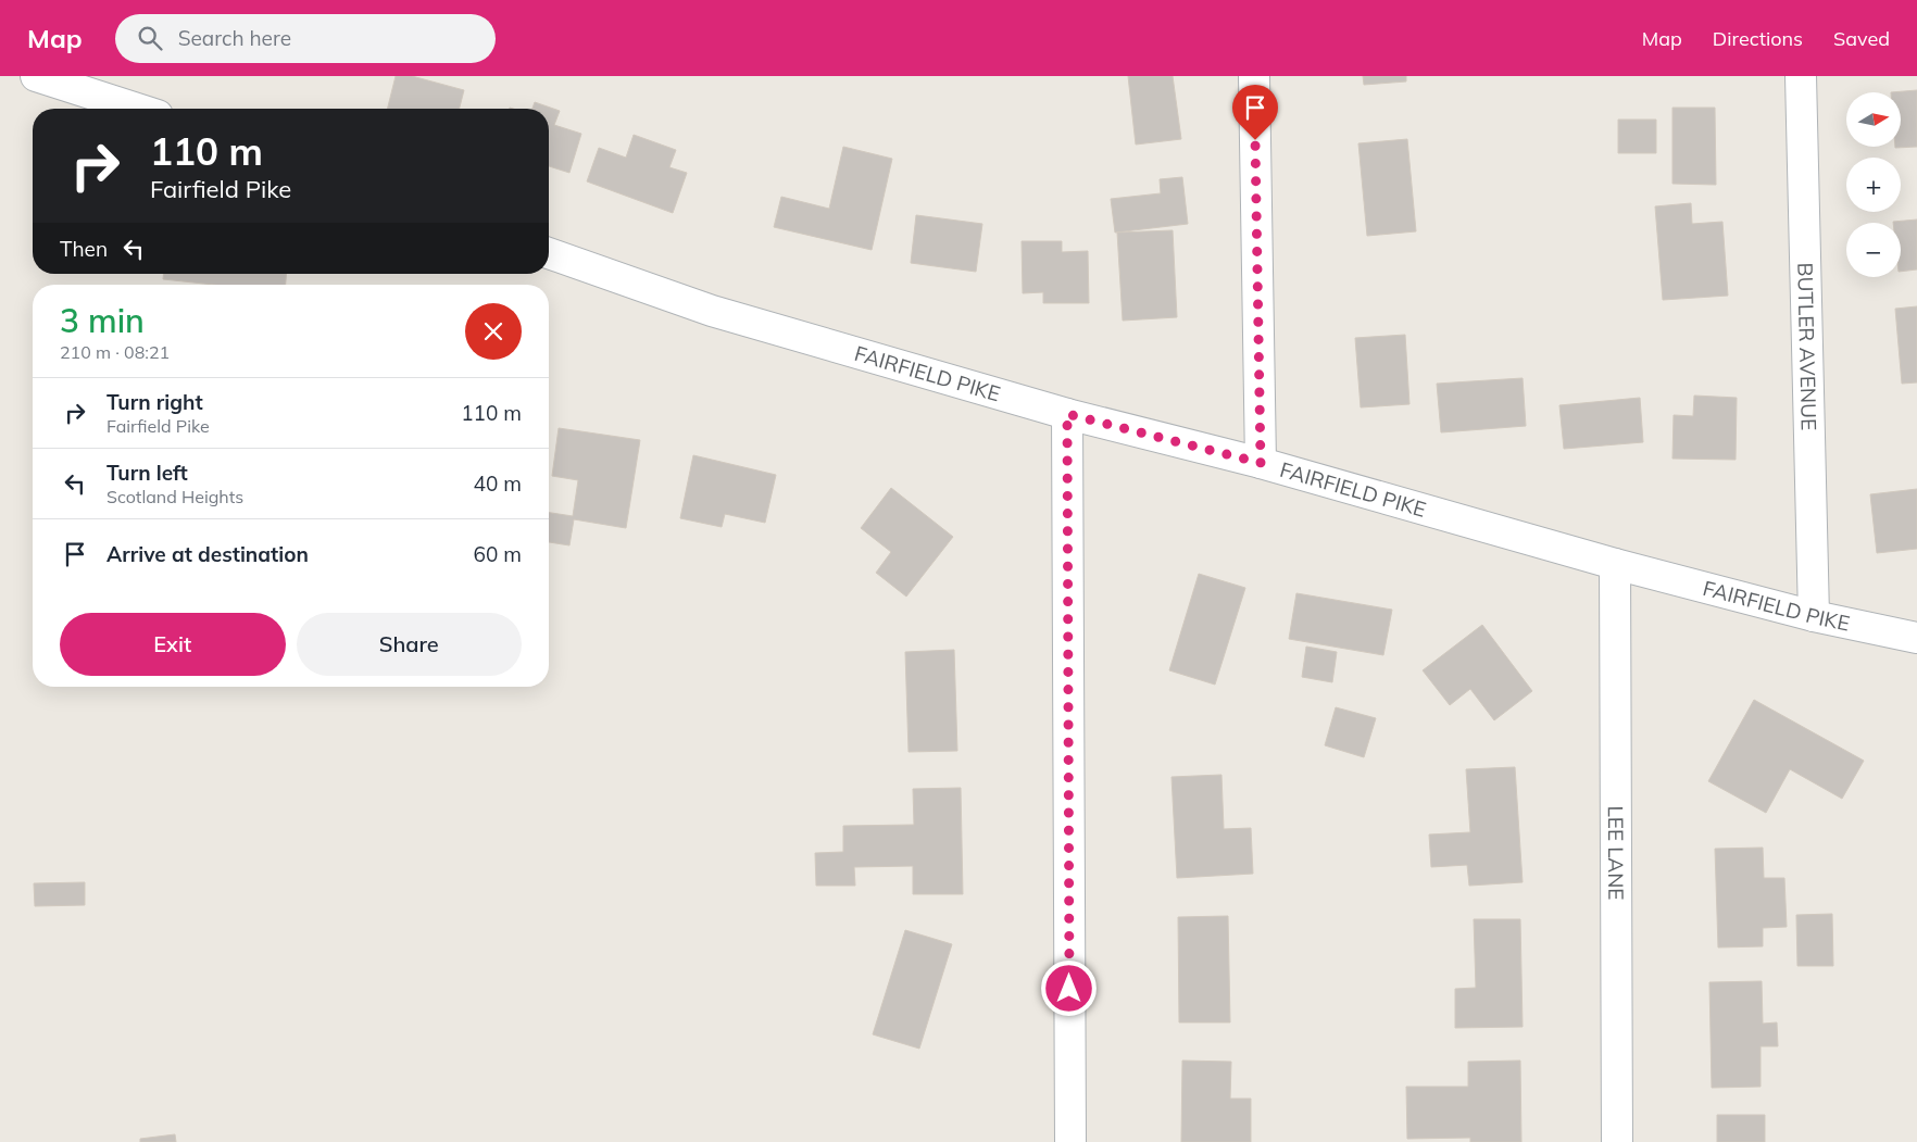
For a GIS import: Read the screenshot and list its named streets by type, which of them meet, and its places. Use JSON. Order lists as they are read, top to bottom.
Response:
{
  "streets": {
    "street": ["BUTLER AVENUE", "FAIRFIELD PIKE", "LEE LANE"]
  },
  "crossings": [
    ["BUTLER AVENUE", "FAIRFIELD PIKE"],
    ["FAIRFIELD PIKE", "LEE LANE"]
  ],
  "north": "right",
  "page": {
    "header": "Map",
    "search": "Search here",
    "nav": ["Map", "Directions", "Saved"],
    "map_buttons": ["+", "−"],
    "turn": ["110 m", "Fairfield Pike"],
    "then": "Then",
    "heading": ["3 min", "210 m · 08:21"],
    "list": [
      {
        "name": "Turn right",
        "note": "Fairfield Pike",
        "value": "110 m"
      },
      {
        "name": "Turn left",
        "note": "Scotland Heights",
        "value": "40 m"
      },
      {
        "name": "Arrive at destination",
        "value": "60 m"
      }
    ],
    "buttons": ["Exit", "Share"]
  }
}
